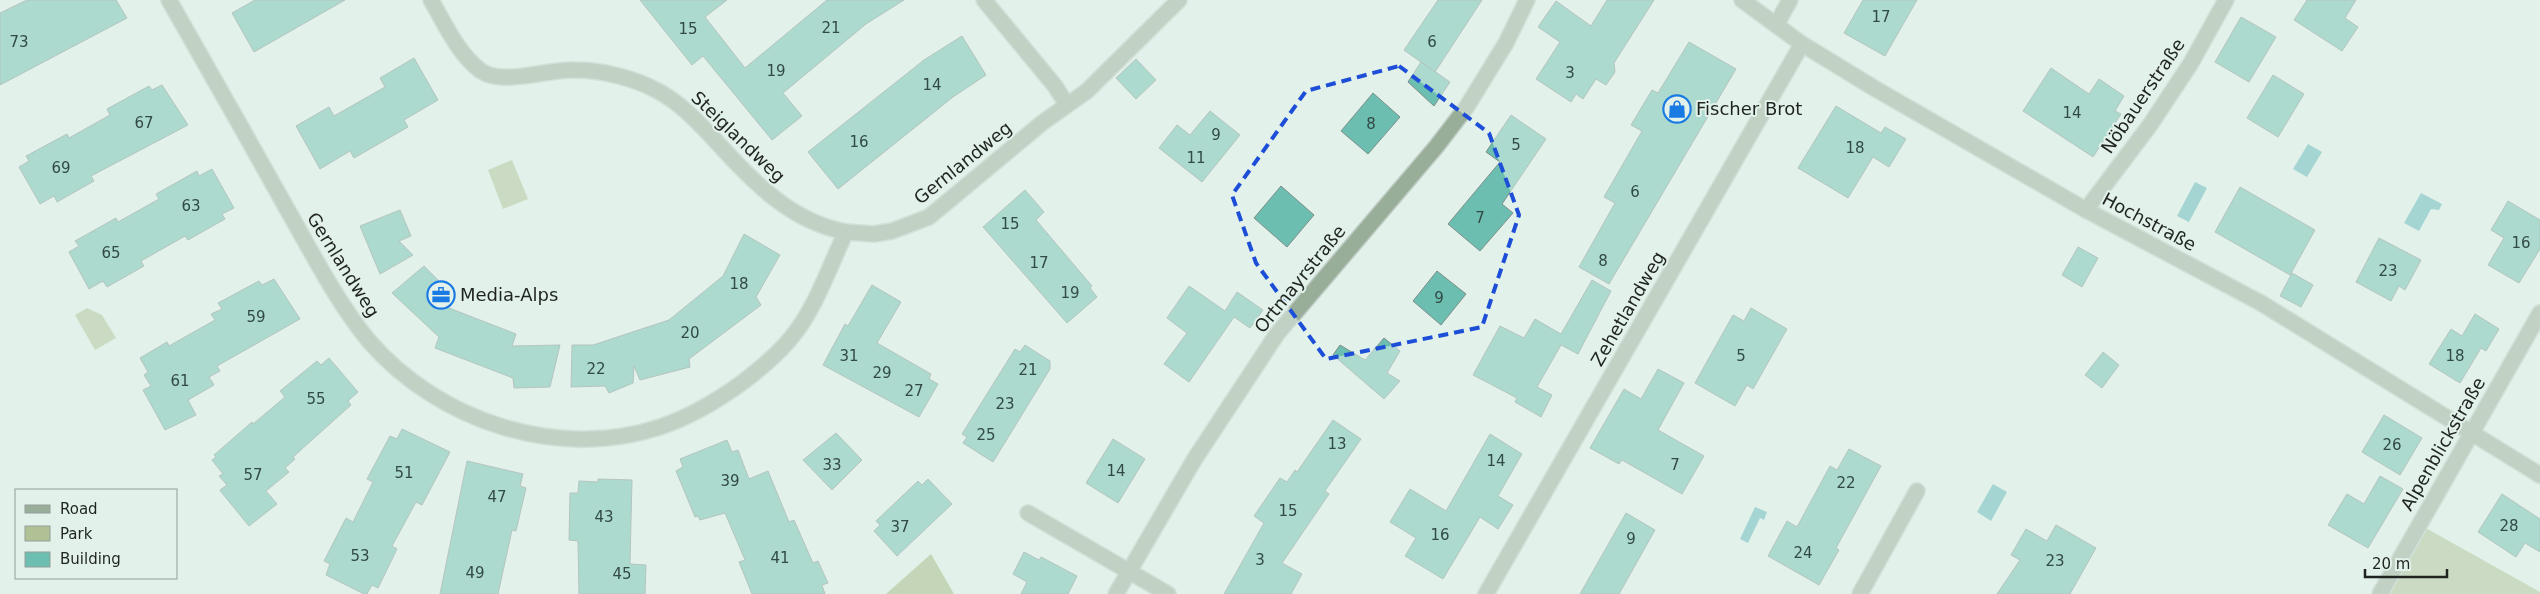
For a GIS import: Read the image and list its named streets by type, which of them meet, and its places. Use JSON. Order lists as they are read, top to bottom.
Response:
{
  "streets": {
    "street": [
      "Nöbauerstraße",
      "Steiglandweg",
      "Gernlandweg",
      "Hochstraße",
      "Ortmayrstraße",
      "Zehetlandweg",
      "Alpenblickstraße"
    ]
  },
  "crossings": [
    ["Nöbauerstraße", "Hochstraße"],
    ["Steiglandweg", "Gernlandweg"],
    ["Hochstraße", "Zehetlandweg"],
    ["Hochstraße", "Alpenblickstraße"]
  ],
  "places": {
    "shop": ["Fischer Brot"],
    "office": ["Media-Alps"]
  },
  "house_numbers": [
    "17",
    "21",
    "15",
    "73",
    "6",
    "19",
    "3",
    "14",
    "14",
    "67",
    "8",
    "9",
    "16",
    "5",
    "18",
    "11",
    "69",
    "6",
    "63",
    "7",
    "15",
    "16",
    "65",
    "8",
    "17",
    "23",
    "18",
    "19",
    "9",
    "59",
    "20",
    "31",
    "5",
    "18",
    "22",
    "21",
    "29",
    "61",
    "27",
    "55",
    "23",
    "25",
    "13",
    "26",
    "14",
    "33",
    "7",
    "14",
    "51",
    "57",
    "39",
    "22",
    "47",
    "15",
    "43",
    "28",
    "37",
    "16",
    "9",
    "24",
    "53",
    "41",
    "3",
    "23",
    "49",
    "45"
  ],
  "legend": ["Road", "Park", "Building"],
  "scale_bar": "20 m"
}
